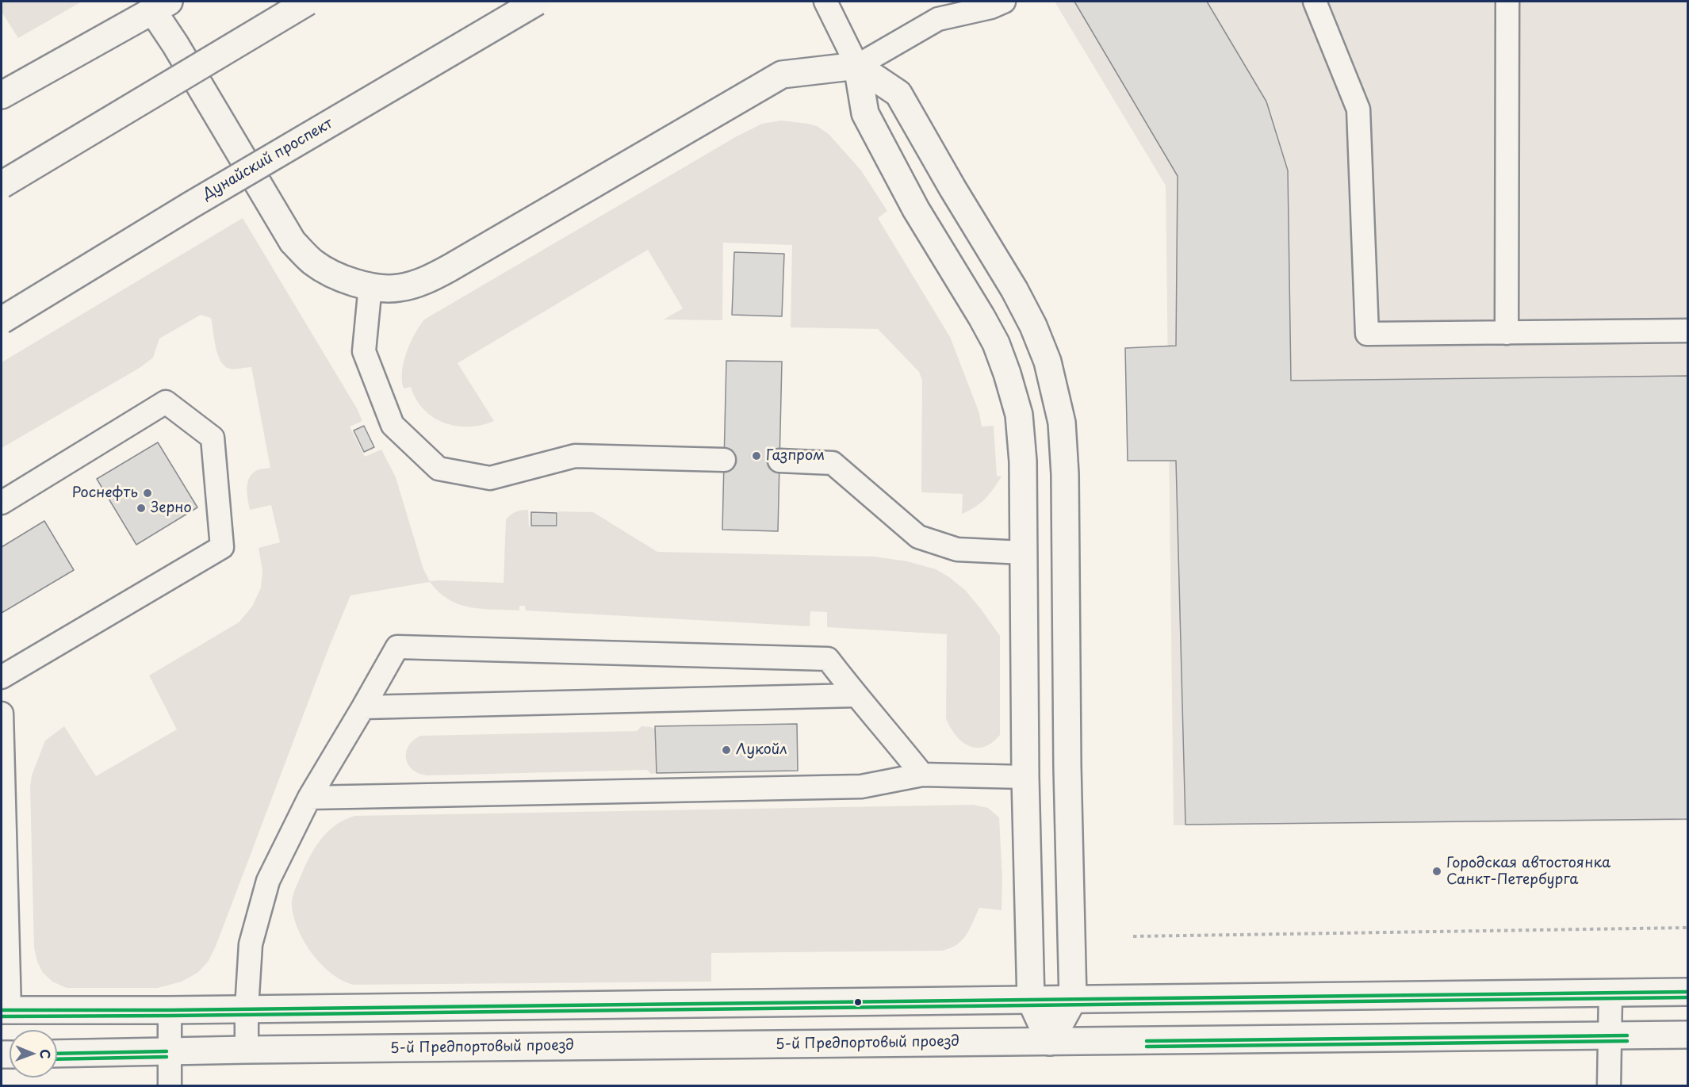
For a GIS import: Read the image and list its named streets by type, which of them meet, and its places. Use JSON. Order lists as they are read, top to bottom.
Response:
{
  "streets": {
    "street": ["Дунайский проспект", "5-й Предпортовый проезд"]
  },
  "places": [
    "Газпром",
    "Роснефть",
    "Зерно",
    "Лукойл",
    "Городская автостоянка Санкт-Петербурга"
  ],
  "north": "right"
}
